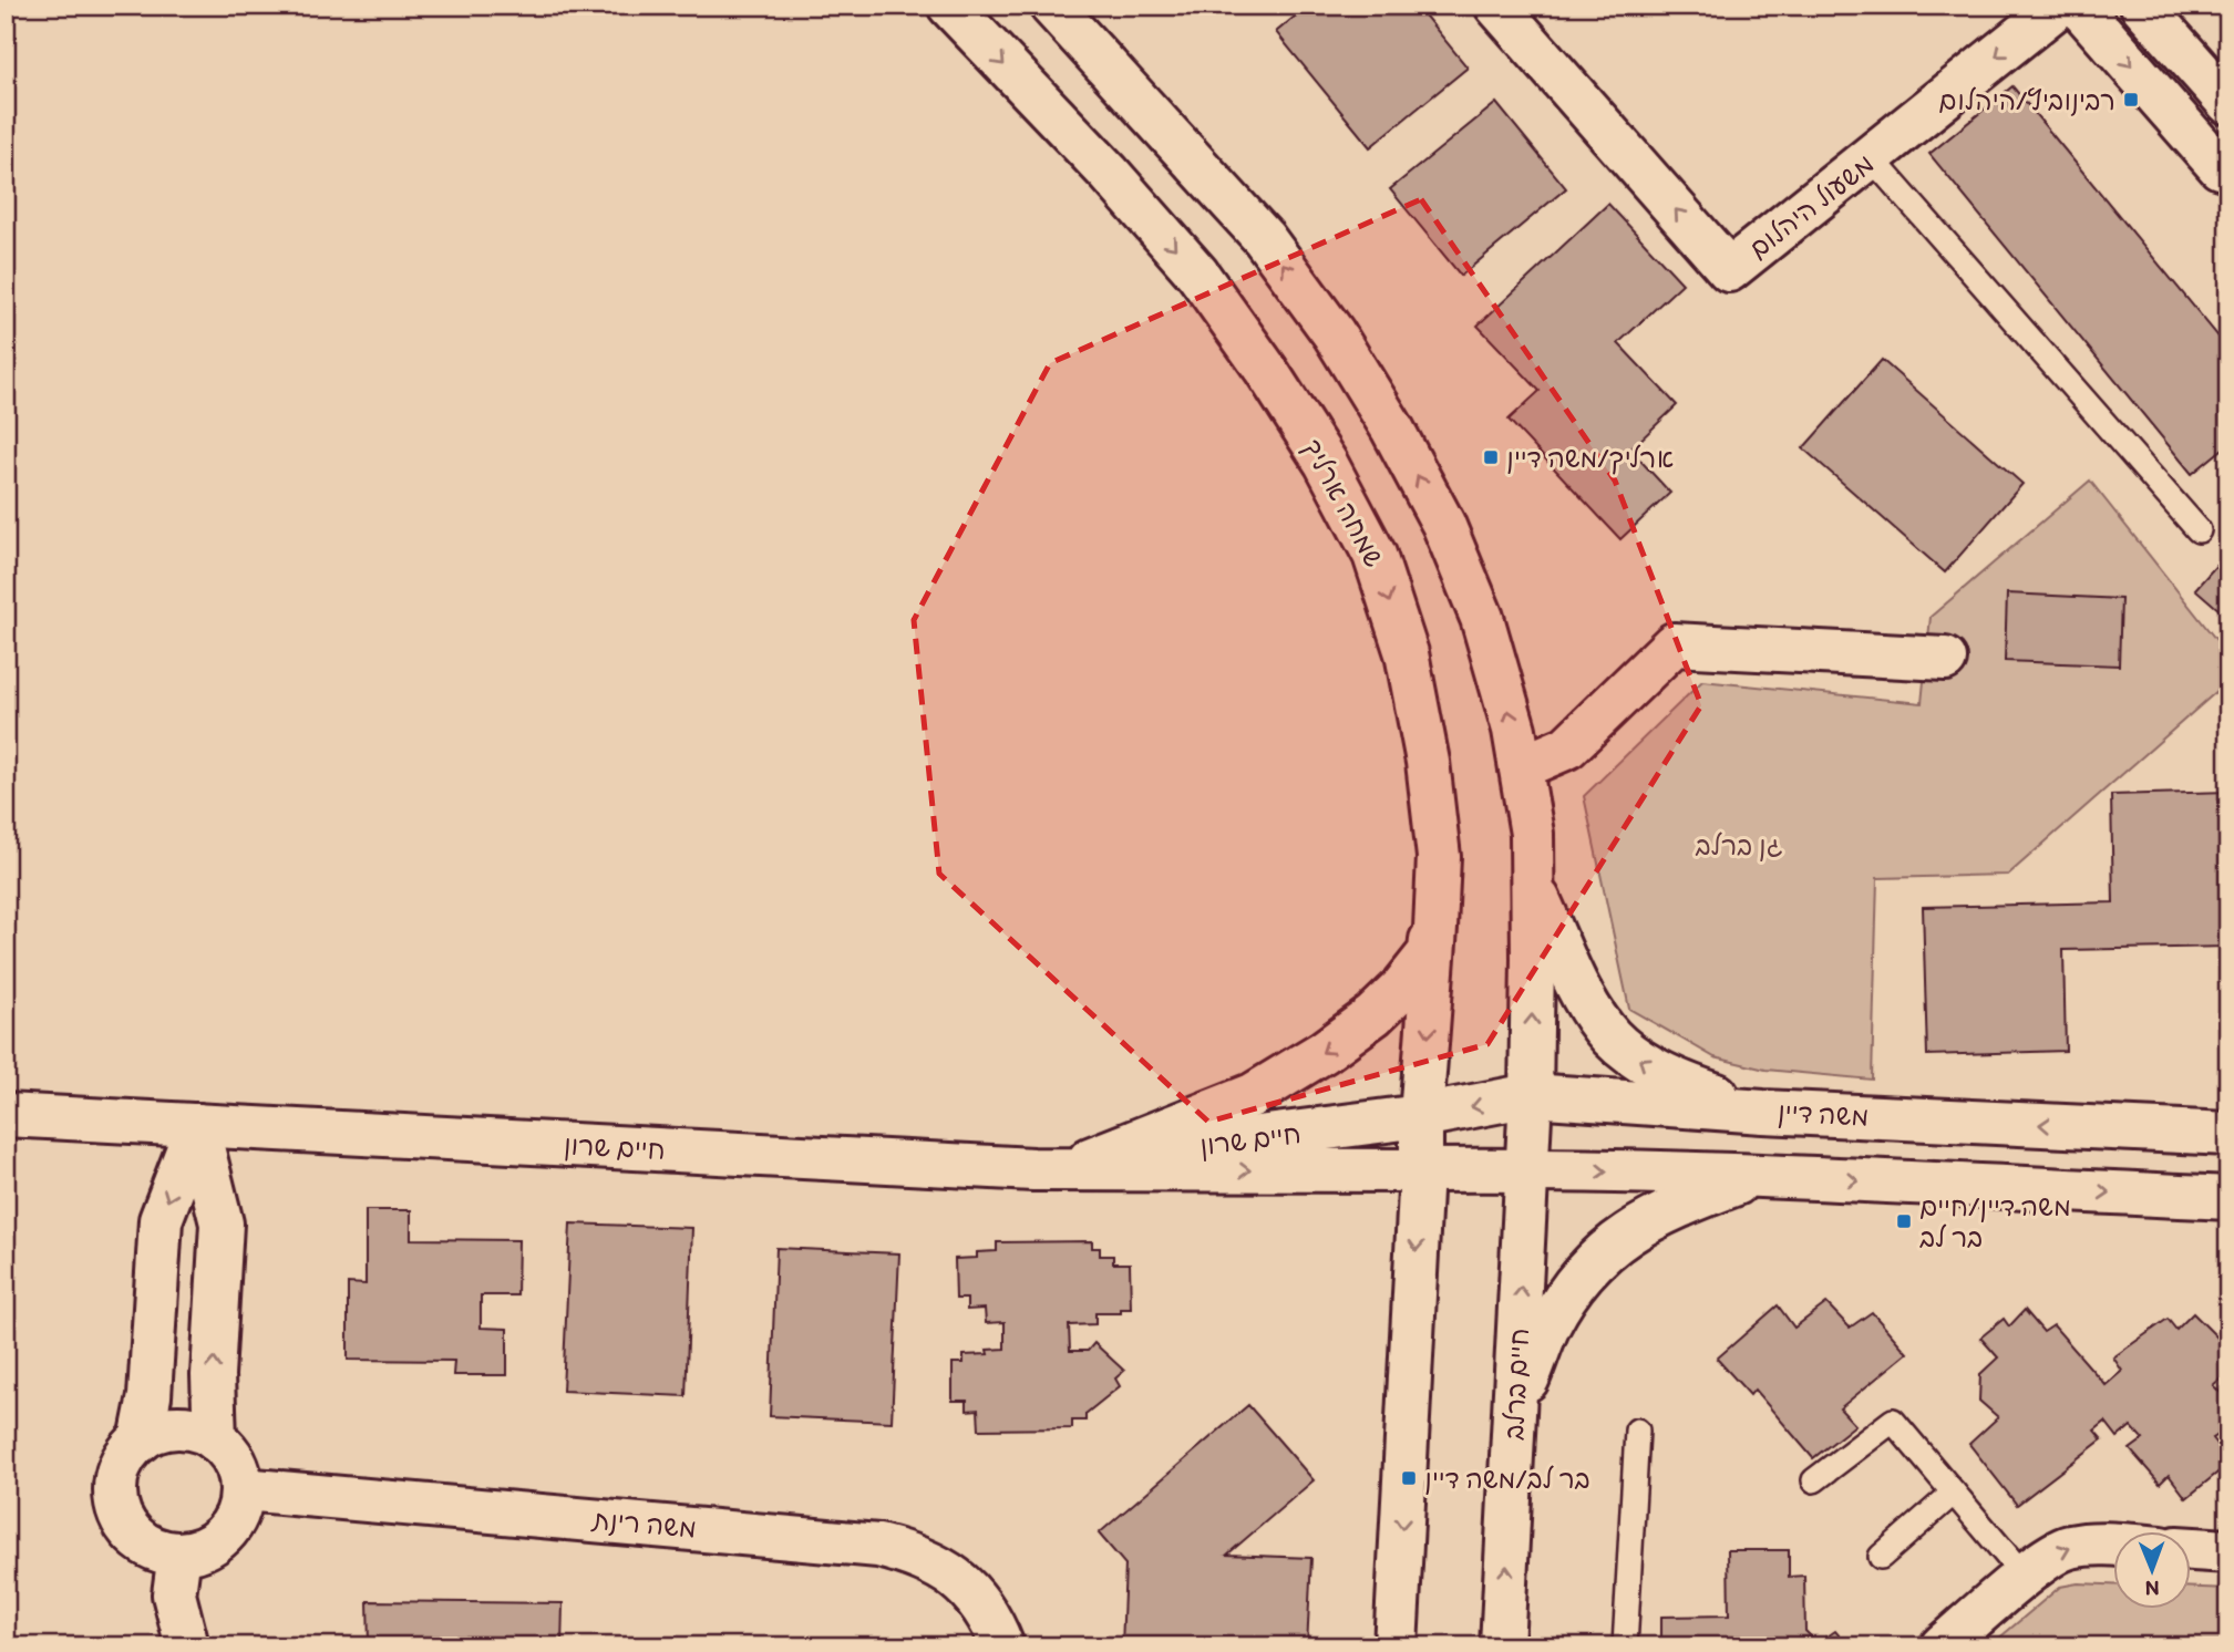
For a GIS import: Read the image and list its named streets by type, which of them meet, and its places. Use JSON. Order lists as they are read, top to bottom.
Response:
{
  "streets": {
    "street": [
      "משעול היהלום",
      "שמחה ארליך",
      "משה דיין",
      "חיים שרון",
      "חיים ברלב",
      "משה רינת"
    ]
  },
  "crossings": [
    ["שמחה ארליך", "משה דיין"],
    ["שמחה ארליך", "חיים שרון"],
    ["משה דיין", "חיים שרון"]
  ],
  "parks": ["גן ברלב"],
  "places": {
    "transit": [
      "רבינוביץ/היהלום",
      "ארליך/משה דיין",
      "משה דיין/חיים בר לב",
      "בר לב/משה דיין"
    ]
  },
  "north": "bottom"
}
